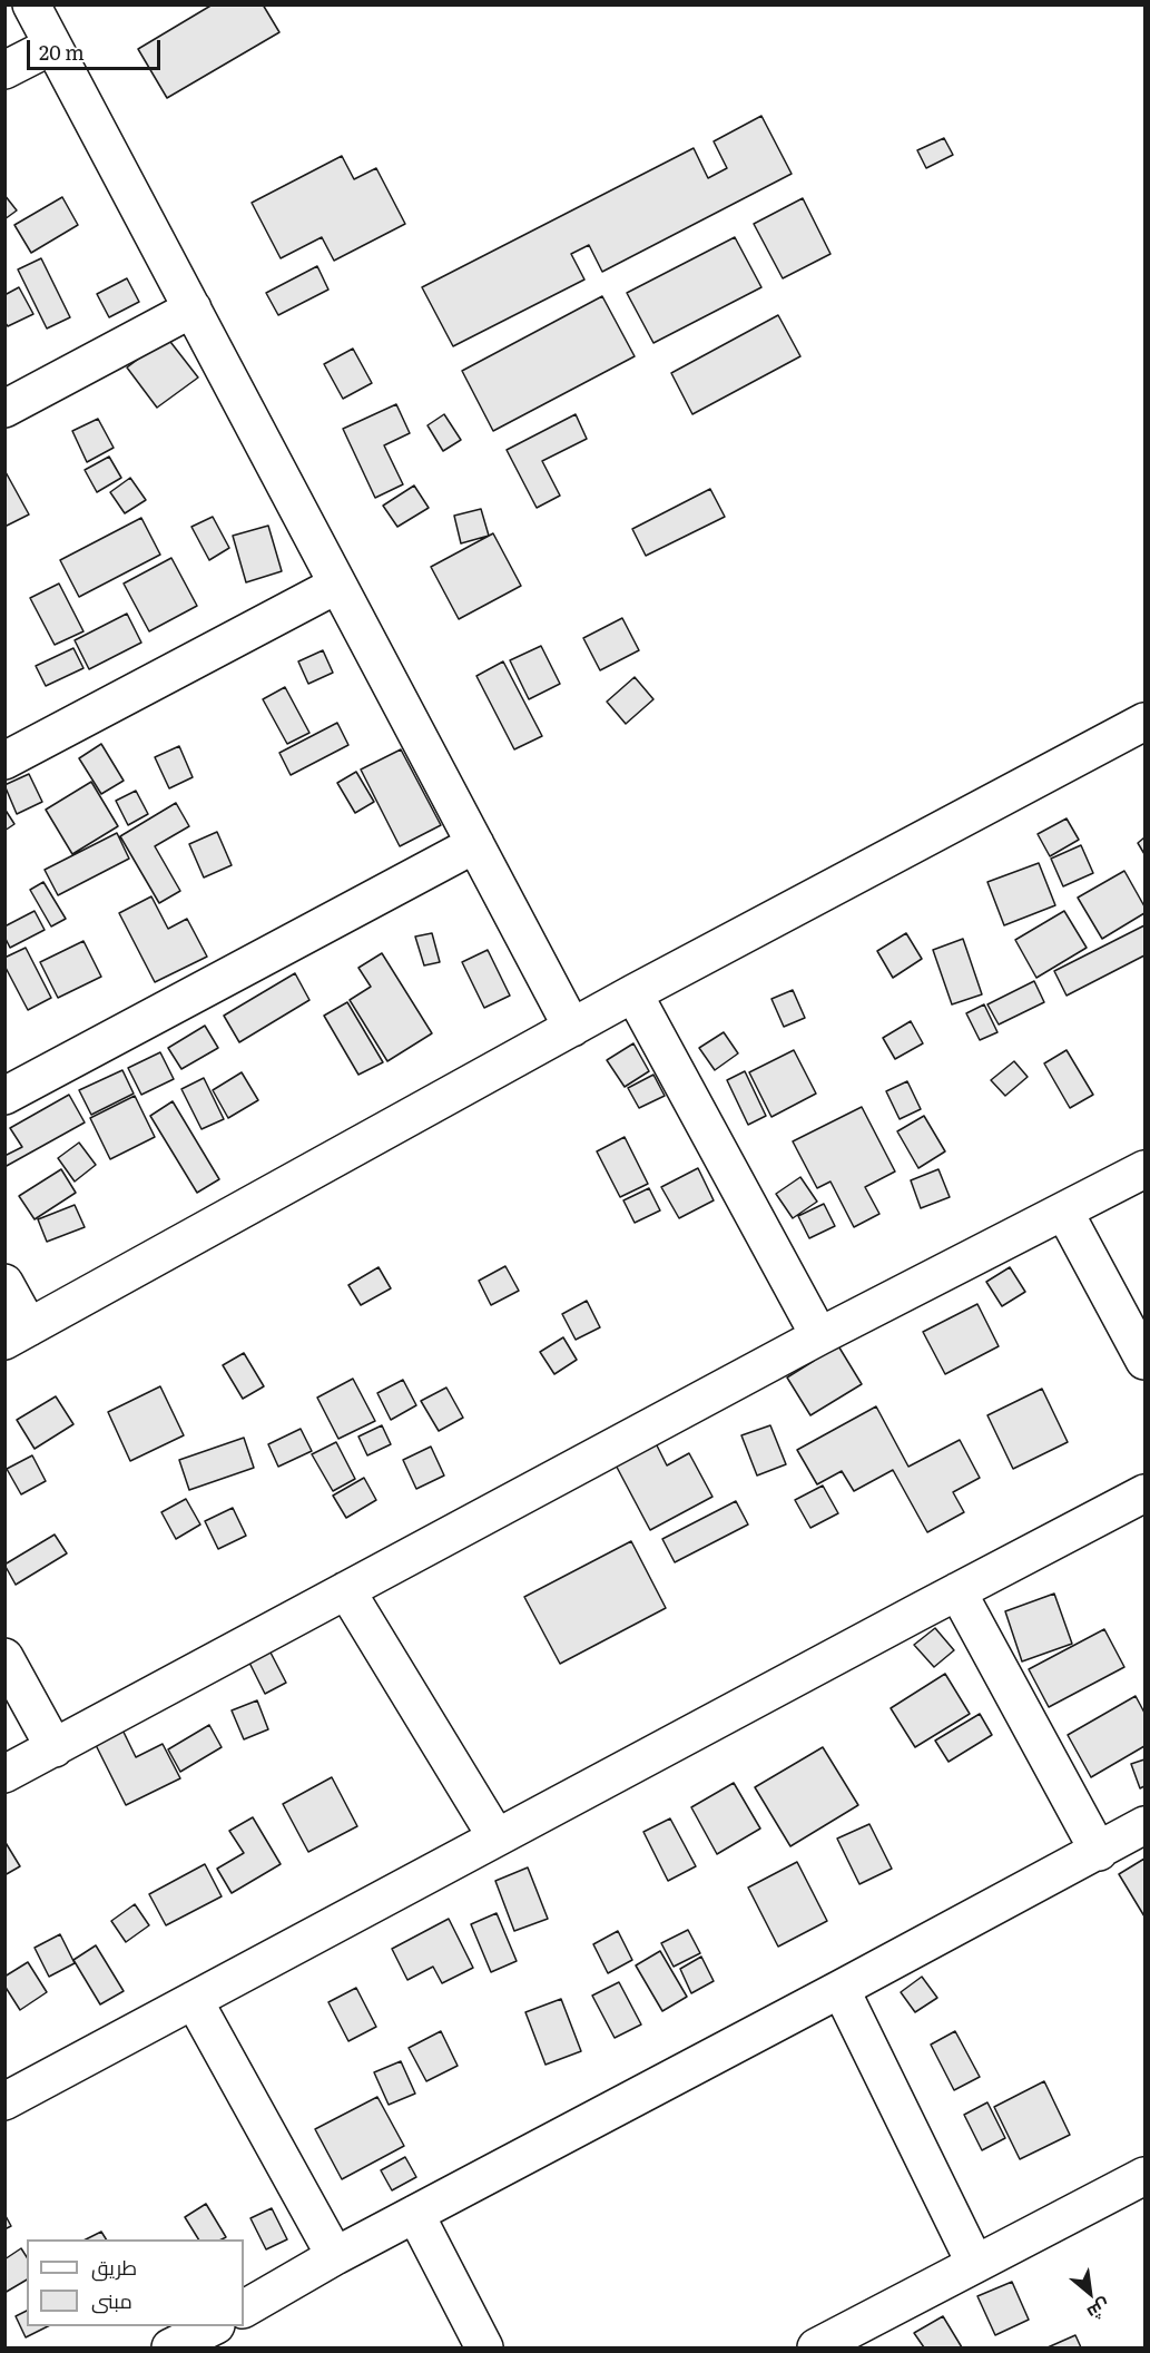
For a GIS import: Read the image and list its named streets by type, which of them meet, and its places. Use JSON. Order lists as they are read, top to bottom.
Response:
{
  "legend": ["طريق", "مبنى"],
  "scale_bar": "20 m",
  "north": "bottom right"
}
